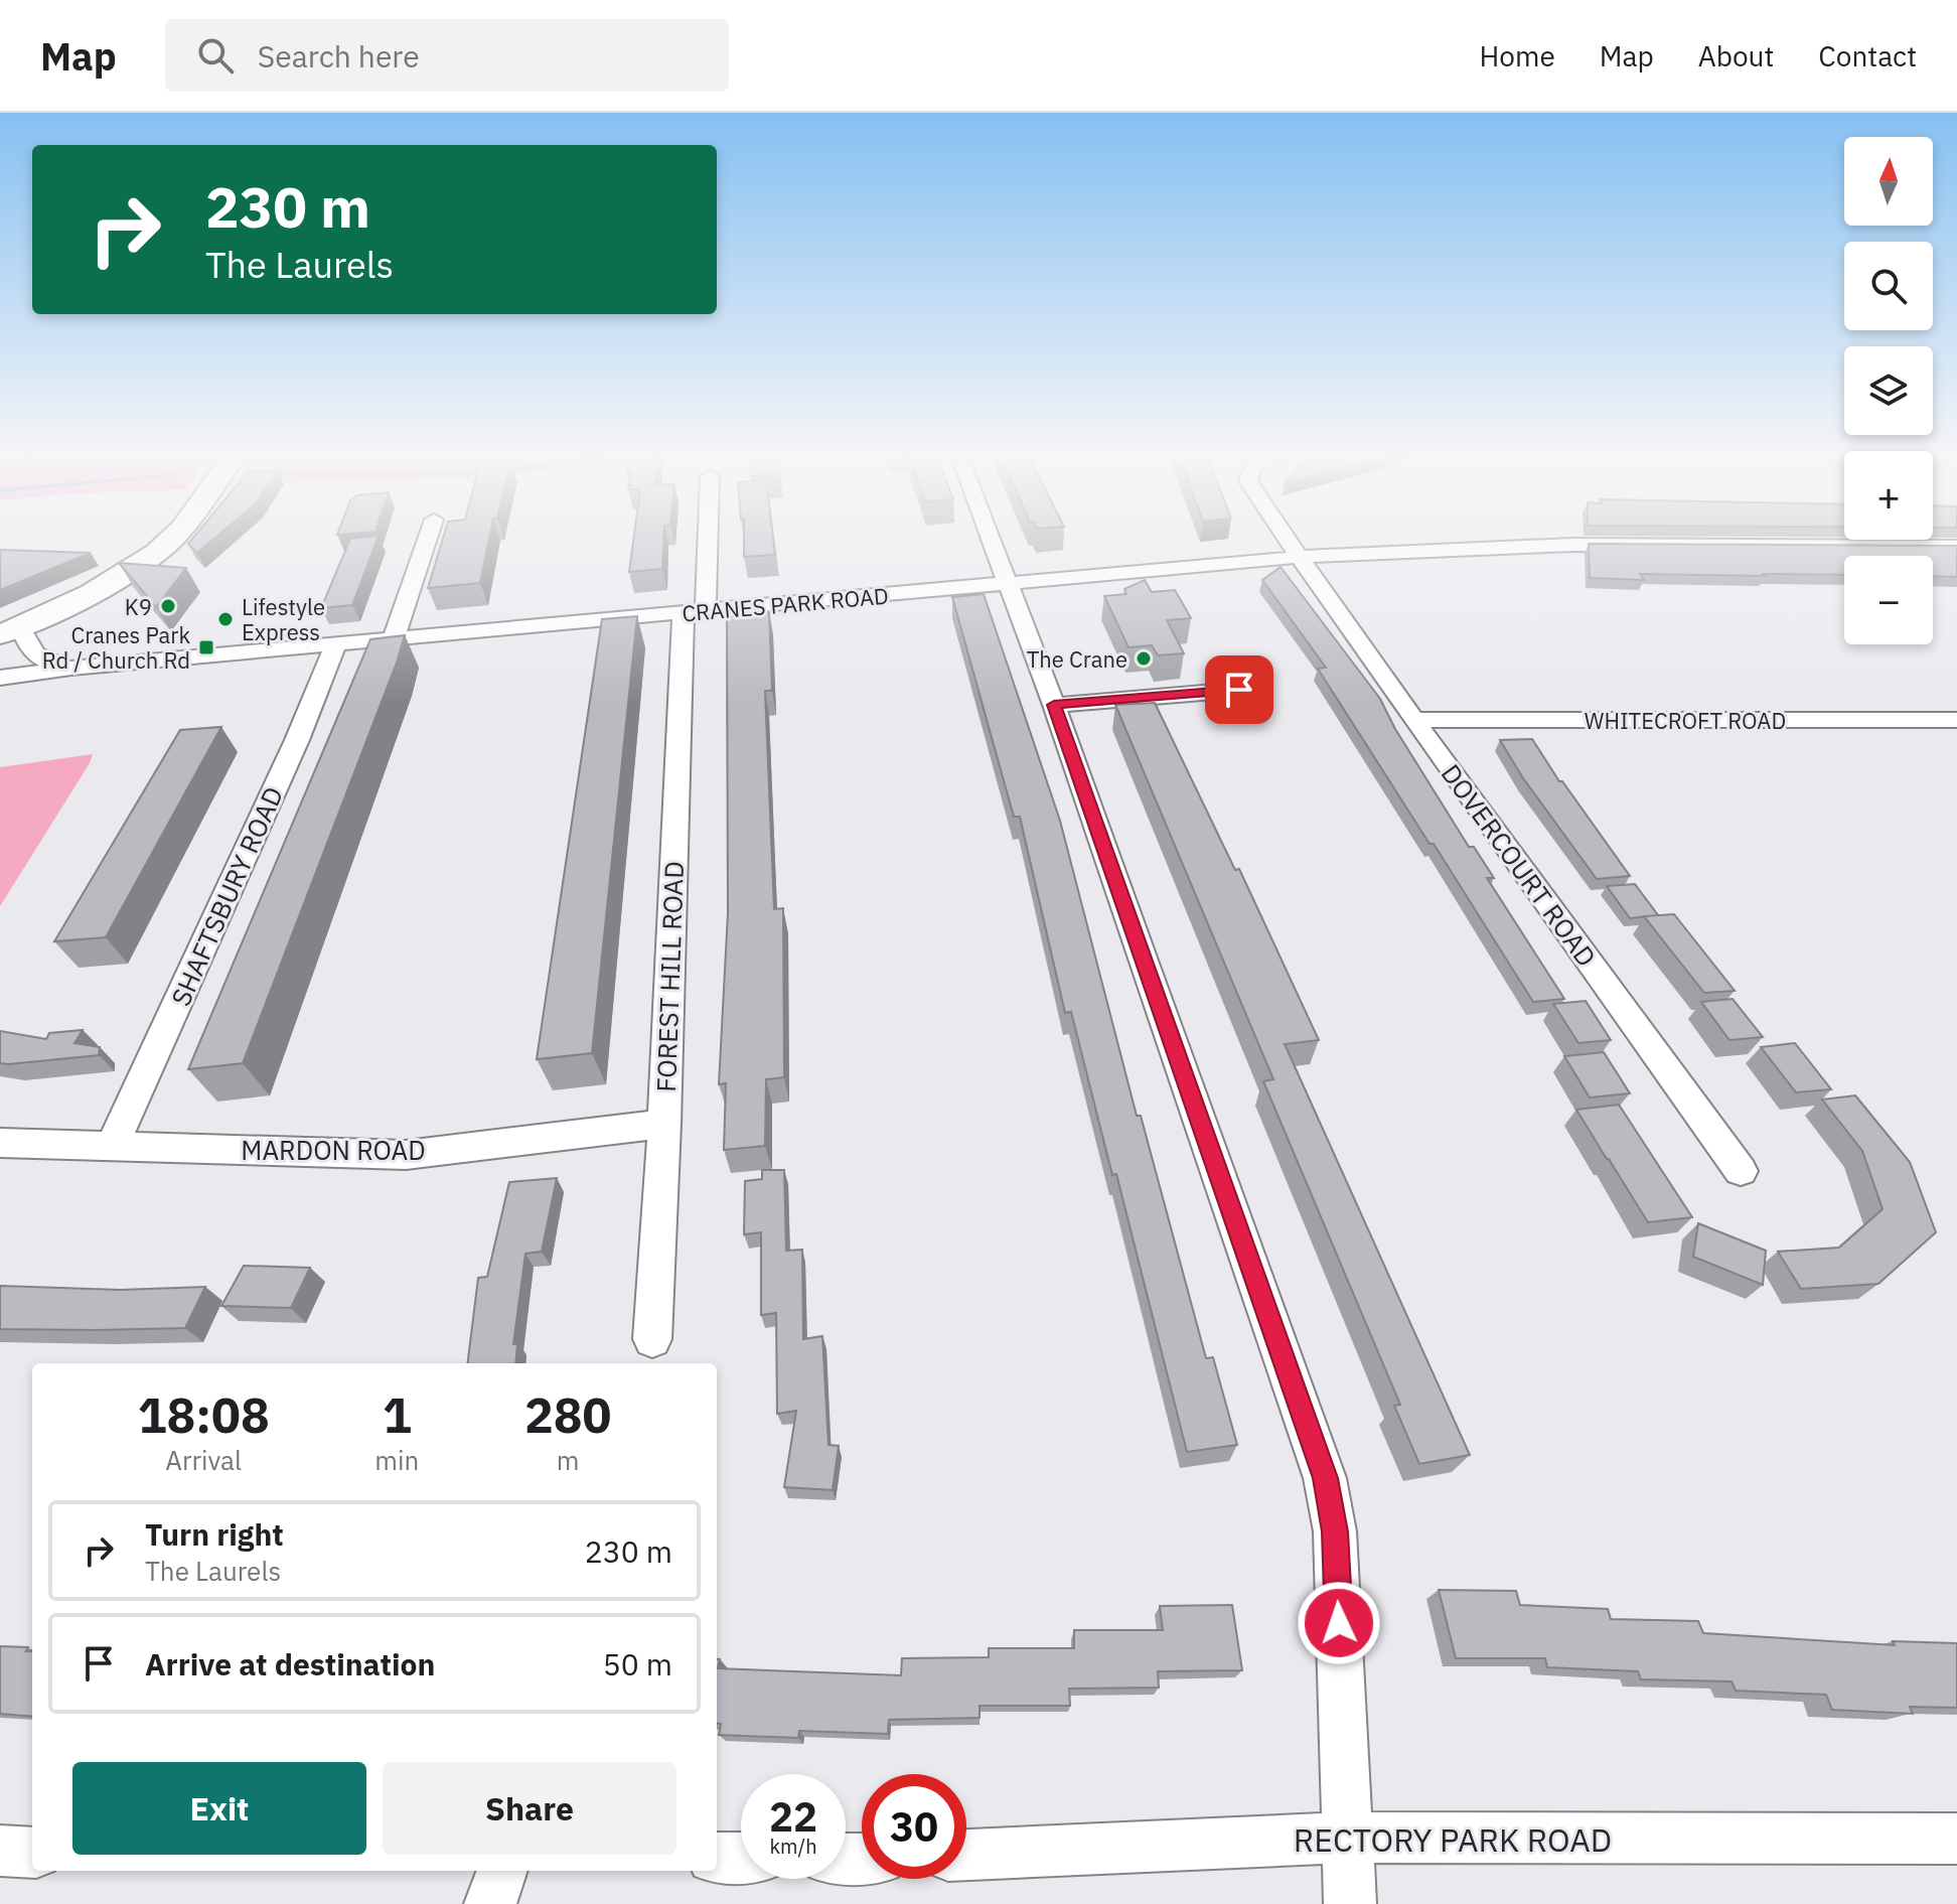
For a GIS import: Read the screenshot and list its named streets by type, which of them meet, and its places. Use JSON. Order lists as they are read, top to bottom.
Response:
{
  "streets": {
    "street": [
      "CRANES PARK ROAD",
      "WHITECROFT ROAD",
      "DOVERCOURT ROAD",
      "SHAFTSBURY ROAD",
      "FOREST HILL ROAD",
      "MARDON ROAD",
      "RECTORY PARK ROAD"
    ]
  },
  "crossings": [
    ["CRANES PARK ROAD", "DOVERCOURT ROAD"],
    ["CRANES PARK ROAD", "SHAFTSBURY ROAD"],
    ["CRANES PARK ROAD", "FOREST HILL ROAD"],
    ["WHITECROFT ROAD", "DOVERCOURT ROAD"],
    ["SHAFTSBURY ROAD", "MARDON ROAD"],
    ["FOREST HILL ROAD", "MARDON ROAD"]
  ],
  "places": {
    "other": ["K9", "Lifestyle Express", "The Crane"],
    "transit": ["Cranes Park Rd / Church Rd"]
  },
  "north": "top",
  "page": {
    "header": "Map",
    "search": "Search here",
    "nav": [
      "Home",
      "Map",
      "About",
      "Contact"
    ],
    "map_buttons": ["+", "−"],
    "turn": ["230 m", "The Laurels"],
    "eta": [
      "18:08",
      "Arrival",
      "1",
      "min",
      "280",
      "m"
    ],
    "list": [
      {
        "name": "Turn right",
        "note": "The Laurels",
        "value": "230 m"
      },
      {
        "name": "Arrive at destination",
        "value": "50 m"
      }
    ],
    "buttons": ["Exit", "Share"],
    "speed": "22 km/h",
    "limit": "30"
  }
}
